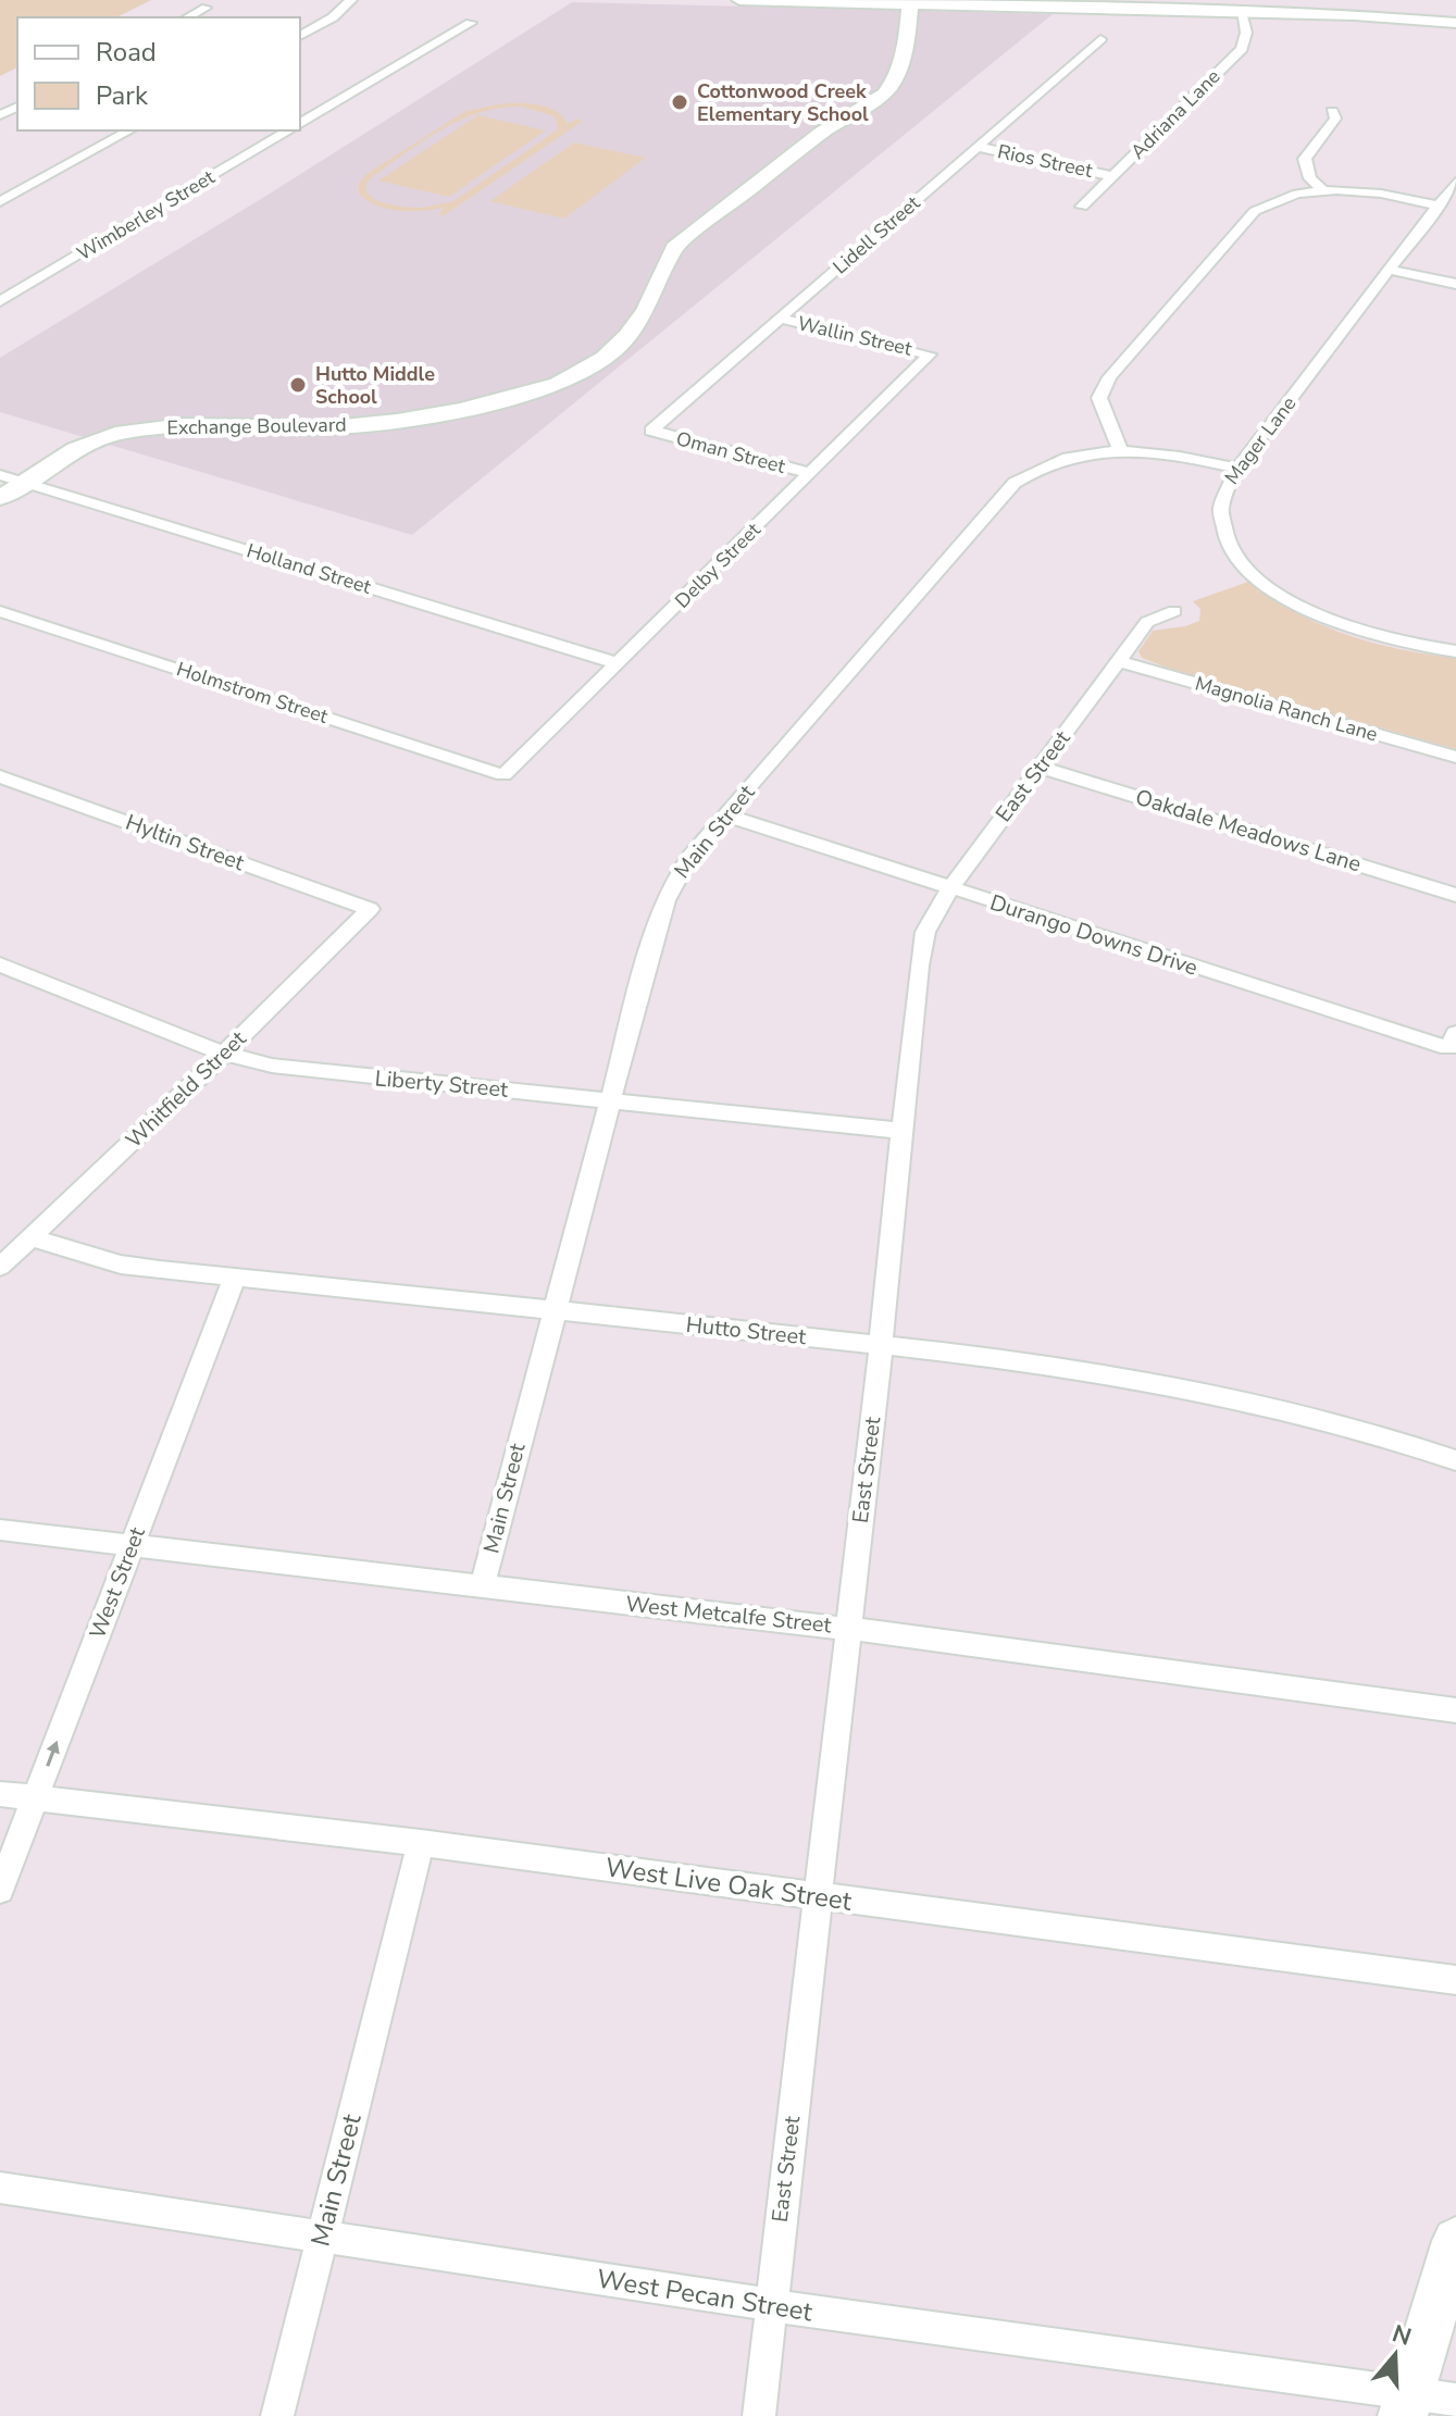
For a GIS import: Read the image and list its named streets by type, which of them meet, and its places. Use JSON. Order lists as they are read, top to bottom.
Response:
{
  "streets": {
    "street": [
      "Adriana Lane",
      "Rios Street",
      "Wimberley Street",
      "Lidell Street",
      "Wallin Street",
      "Exchange Boulevard",
      "Mager Lane",
      "Oman Street",
      "Delby Street",
      "Holland Street",
      "Holmstrom Street",
      "Magnolia Ranch Lane",
      "East Street",
      "Oakdale Meadows Lane",
      "Main Street",
      "Hyltin Street",
      "Durango Downs Drive",
      "Liberty Street",
      "Whitfield Street",
      "Hutto Street",
      "West Street",
      "West Metcalfe Street",
      "West Live Oak Street",
      "West Pecan Street"
    ]
  },
  "crossings": [
    ["Adriana Lane", "Rios Street"],
    ["Rios Street", "Lidell Street"],
    ["Lidell Street", "Wallin Street"],
    ["Lidell Street", "Oman Street"],
    ["Wallin Street", "Delby Street"],
    ["Exchange Boulevard", "Holland Street"],
    ["Mager Lane", "Main Street"],
    ["Oman Street", "Delby Street"],
    ["Delby Street", "Holland Street"],
    ["Delby Street", "Holmstrom Street"],
    ["Magnolia Ranch Lane", "East Street"],
    ["East Street", "Oakdale Meadows Lane"],
    ["East Street", "Durango Downs Drive"],
    ["East Street", "Liberty Street"],
    ["East Street", "Hutto Street"],
    ["East Street", "West Metcalfe Street"],
    ["East Street", "West Live Oak Street"],
    ["East Street", "West Pecan Street"],
    ["Main Street", "Durango Downs Drive"],
    ["Main Street", "Liberty Street"],
    ["Main Street", "Hutto Street"],
    ["Main Street", "West Metcalfe Street"],
    ["Main Street", "West Live Oak Street"],
    ["Main Street", "West Pecan Street"],
    ["Hyltin Street", "Whitfield Street"],
    ["Liberty Street", "Whitfield Street"],
    ["Whitfield Street", "Hutto Street"],
    ["Hutto Street", "West Street"],
    ["West Street", "West Metcalfe Street"],
    ["West Street", "West Live Oak Street"]
  ],
  "one_way": ["West Street"],
  "places": ["Cottonwood Creek Elementary School", "Hutto Middle School"],
  "legend": ["Road", "Park"],
  "north": "top"
}
